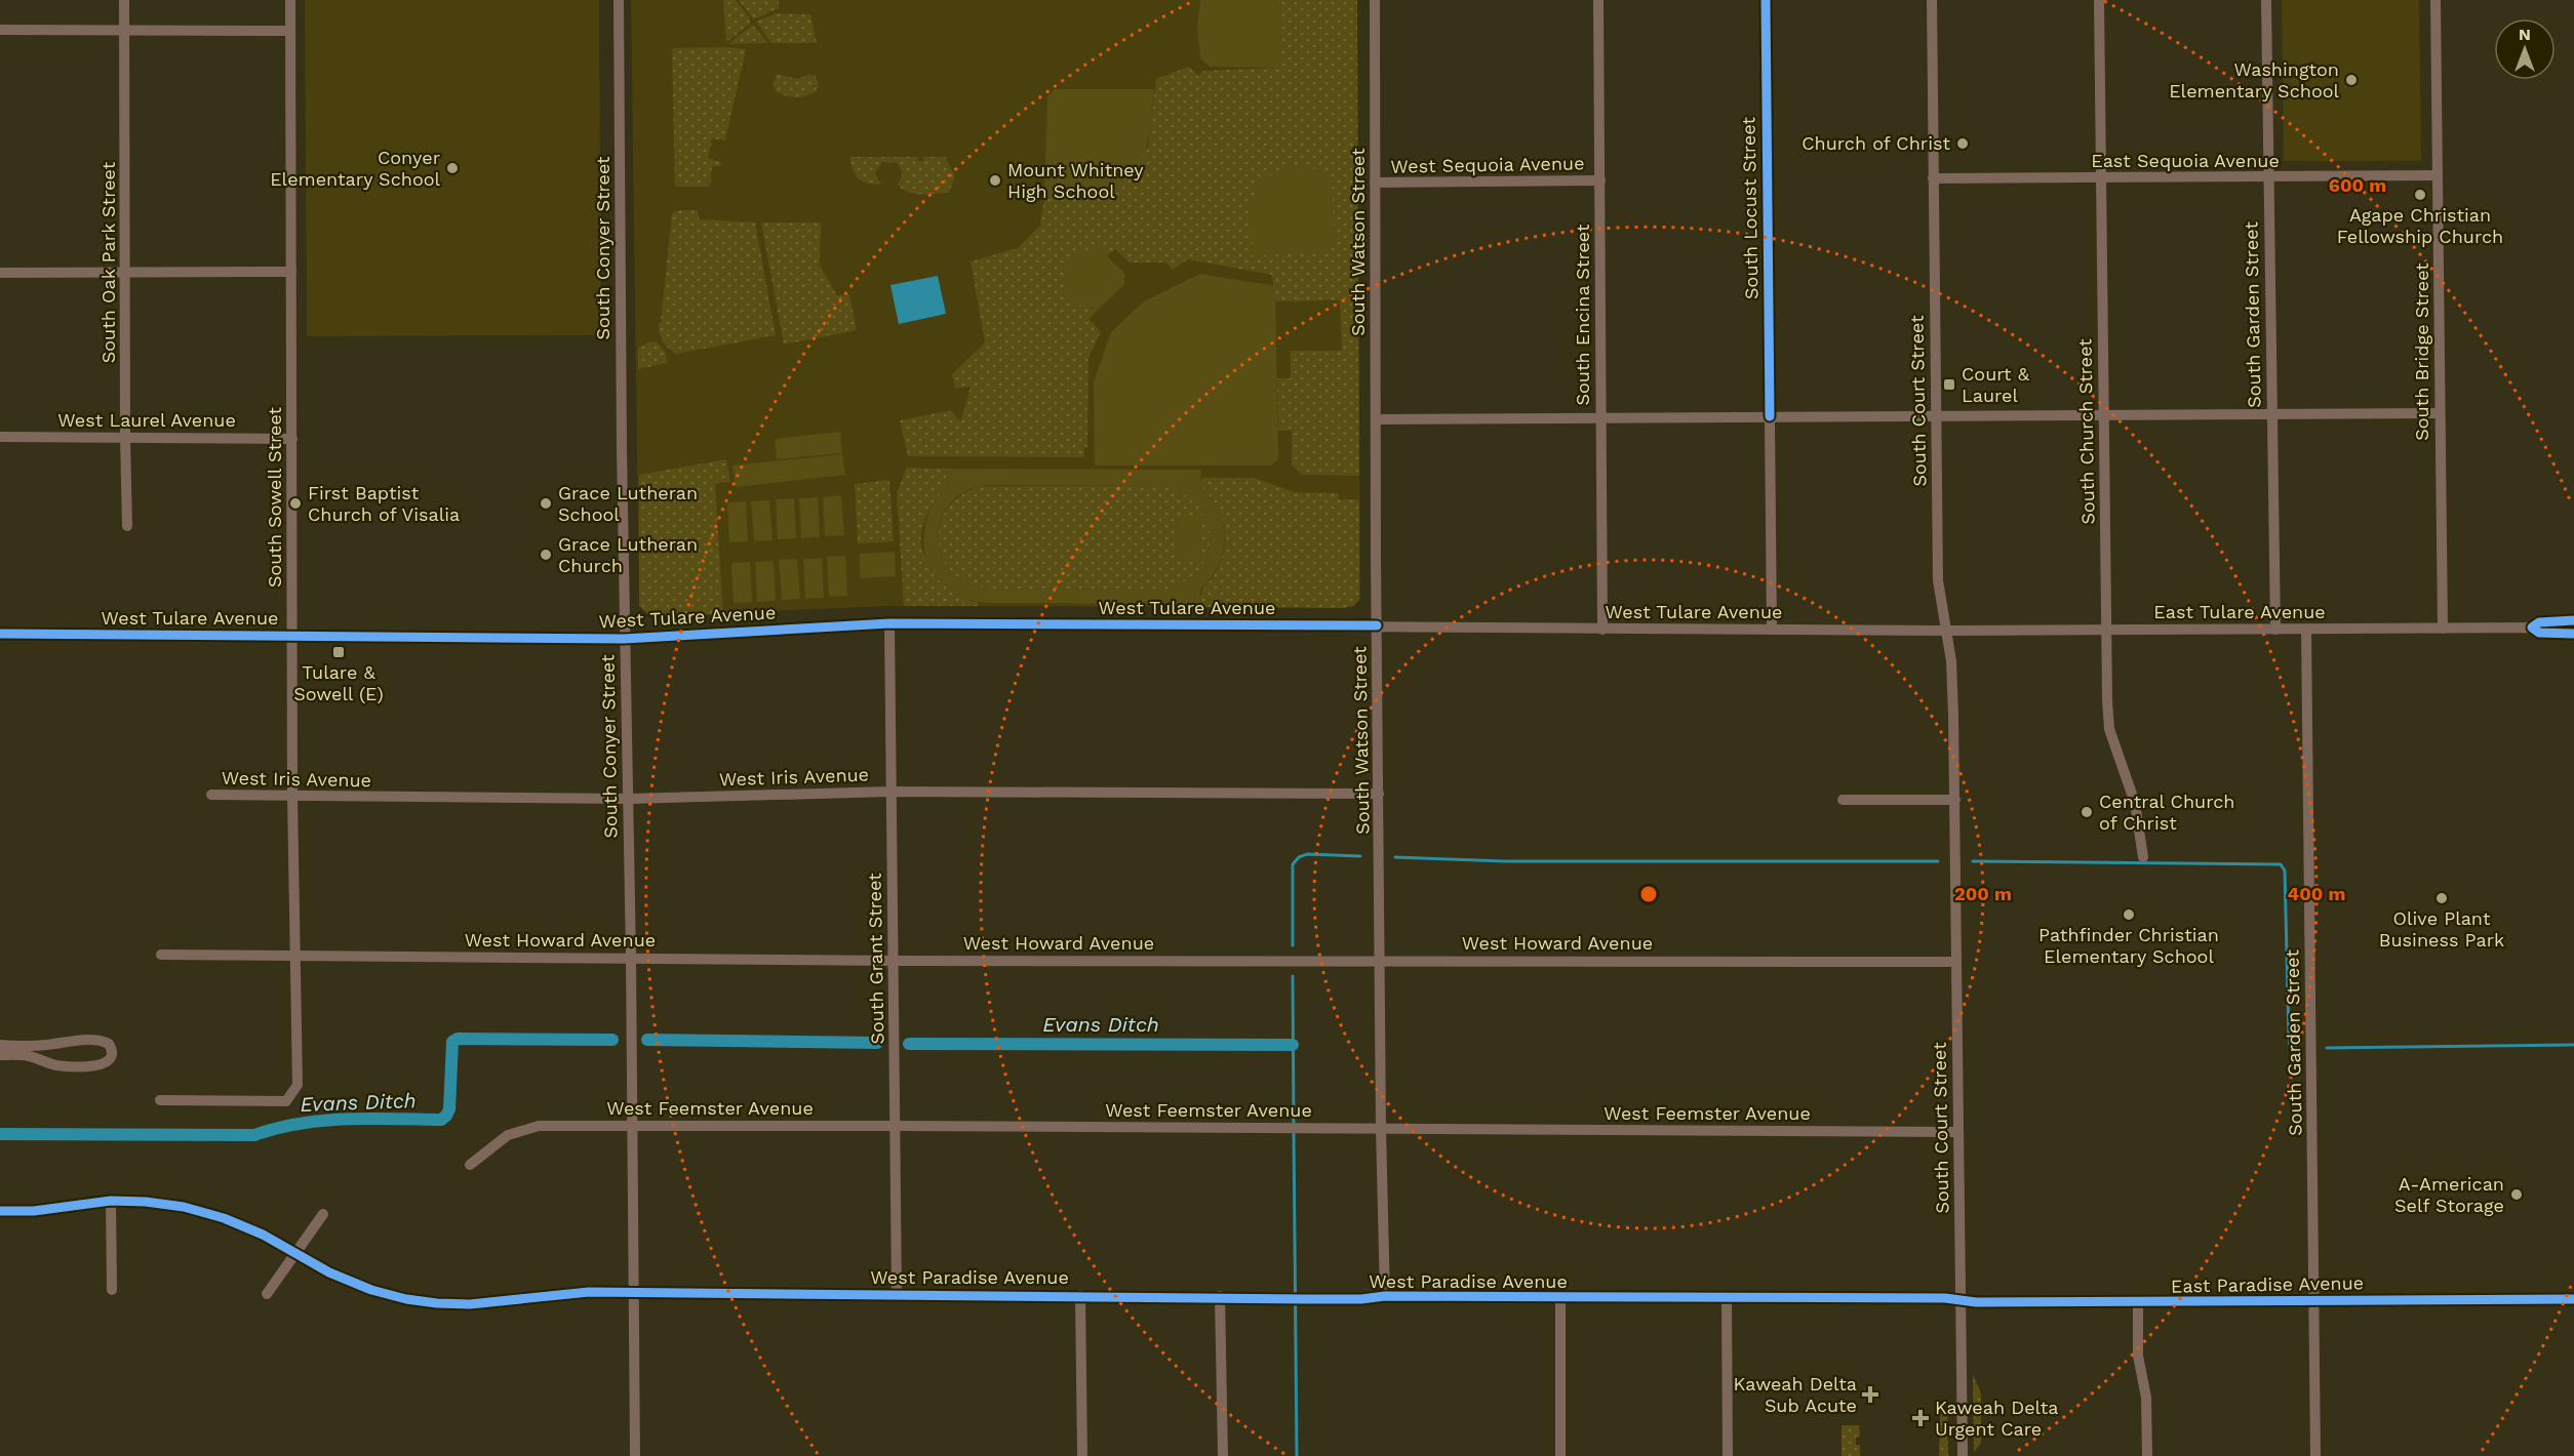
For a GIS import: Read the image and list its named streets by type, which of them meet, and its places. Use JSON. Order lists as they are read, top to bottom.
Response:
{
  "streets": {
    "street": [
      "East Sequoia Avenue",
      "West Sequoia Avenue",
      "South Locust Street",
      "South Watson Street",
      "South Conyer Street",
      "South Oak Park Street",
      "South Encina Street",
      "South Garden Street",
      "South Bridge Street",
      "South Court Street",
      "West Laurel Avenue",
      "South Church Street",
      "South Sowell Street",
      "West Tulare Avenue",
      "East Tulare Avenue",
      "West Iris Avenue",
      "West Howard Avenue",
      "South Grant Street",
      "West Feemster Avenue",
      "West Paradise Avenue",
      "East Paradise Avenue"
    ]
  },
  "crossings": [
    ["East Sequoia Avenue", "South Garden Street"],
    ["East Sequoia Avenue", "South Bridge Street"],
    ["East Sequoia Avenue", "South Court Street"],
    ["East Sequoia Avenue", "South Church Street"],
    ["West Sequoia Avenue", "South Watson Street"],
    ["West Sequoia Avenue", "South Encina Street"],
    ["South Locust Street", "West Tulare Avenue"],
    ["South Watson Street", "West Tulare Avenue"],
    ["South Watson Street", "West Iris Avenue"],
    ["South Watson Street", "West Howard Avenue"],
    ["South Watson Street", "West Feemster Avenue"],
    ["South Watson Street", "West Paradise Avenue"],
    ["South Conyer Street", "West Tulare Avenue"],
    ["South Conyer Street", "West Iris Avenue"],
    ["South Conyer Street", "West Howard Avenue"],
    ["South Conyer Street", "West Feemster Avenue"],
    ["South Conyer Street", "West Paradise Avenue"],
    ["South Oak Park Street", "West Laurel Avenue"],
    ["South Encina Street", "West Tulare Avenue"],
    ["South Garden Street", "East Tulare Avenue"],
    ["South Garden Street", "East Paradise Avenue"],
    ["South Bridge Street", "East Tulare Avenue"],
    ["South Court Street", "West Tulare Avenue"],
    ["South Court Street", "East Tulare Avenue"],
    ["South Court Street", "West Howard Avenue"],
    ["South Court Street", "West Feemster Avenue"],
    ["South Court Street", "West Paradise Avenue"],
    ["South Court Street", "East Paradise Avenue"],
    ["West Laurel Avenue", "South Sowell Street"],
    ["South Church Street", "East Tulare Avenue"],
    ["South Sowell Street", "West Tulare Avenue"],
    ["South Sowell Street", "West Iris Avenue"],
    ["South Sowell Street", "West Howard Avenue"],
    ["West Tulare Avenue", "East Tulare Avenue"],
    ["West Tulare Avenue", "South Grant Street"],
    ["West Iris Avenue", "South Grant Street"],
    ["West Howard Avenue", "South Grant Street"],
    ["South Grant Street", "West Feemster Avenue"],
    ["South Grant Street", "West Paradise Avenue"],
    ["West Paradise Avenue", "East Paradise Avenue"]
  ],
  "water": ["Evans Ditch"],
  "places": {
    "other": [
      "Washington Elementary School",
      "Church of Christ",
      "Conyer Elementary School",
      "Mount Whitney High School",
      "Agape Christian Fellowship Church",
      "First Baptist Church of Visalia",
      "Grace Lutheran School",
      "Grace Lutheran Church",
      "Central Church of Christ",
      "Olive Plant Business Park",
      "Pathfinder Christian Elementary School",
      "A-American Self Storage"
    ],
    "transit": ["Court & Laurel", "Tulare & Sowell (E)"],
    "health": ["Kaweah Delta Sub Acute", "Kaweah Delta Urgent Care"]
  },
  "north": "top",
  "rings": ["600 m", "200 m", "400 m"]
}
